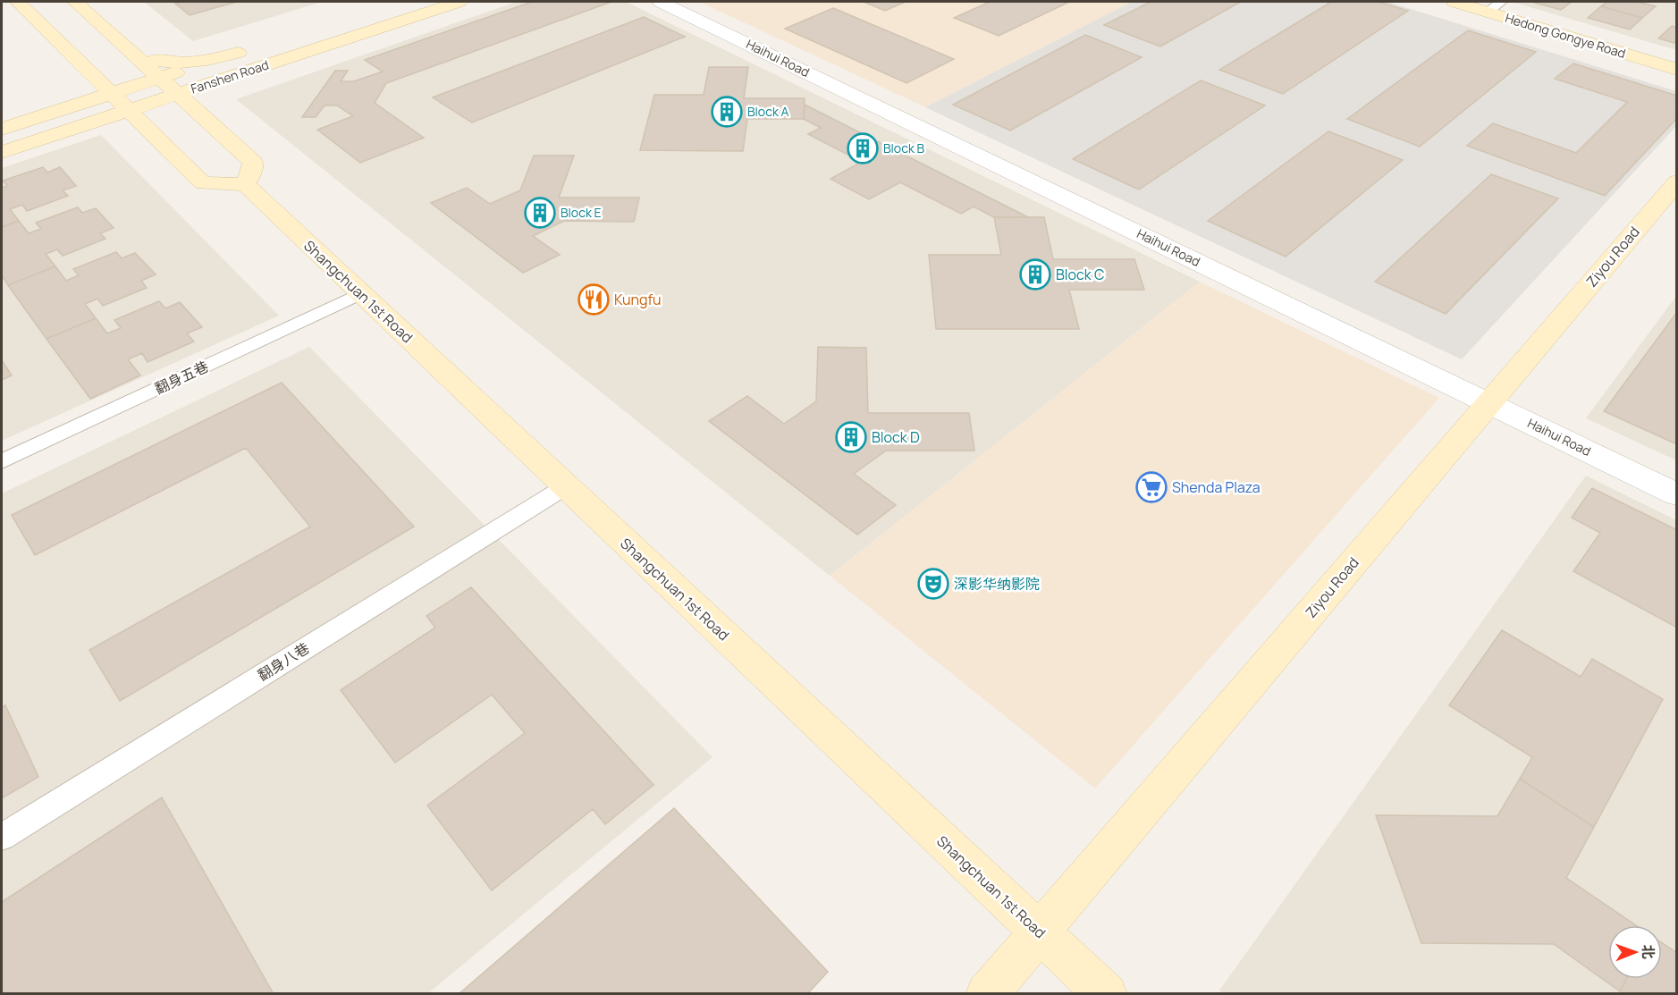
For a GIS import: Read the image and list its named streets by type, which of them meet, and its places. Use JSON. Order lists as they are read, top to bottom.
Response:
{
  "streets": {
    "main road": [
      "Hedong Gongye Road",
      "Fanshen Road",
      "Ziyou Road",
      "Shangchuan 1st Road"
    ],
    "street": ["Haihui Road"],
    "lane": ["翻身五巷", "翻身八巷"]
  },
  "crossings": [
    ["Haihui Road", "Ziyou Road"],
    ["Ziyou Road", "Shangchuan 1st Road"],
    ["Shangchuan 1st Road", "翻身五巷"],
    ["Shangchuan 1st Road", "翻身八巷"]
  ],
  "places": {
    "building": [
      "Block A",
      "Block B",
      "Block E",
      "Block C",
      "Block D"
    ],
    "restaurant": ["Kungfu"],
    "supermarket": ["Shenda Plaza"],
    "theatre": ["深影华纳影院"]
  },
  "north": "right"
}
